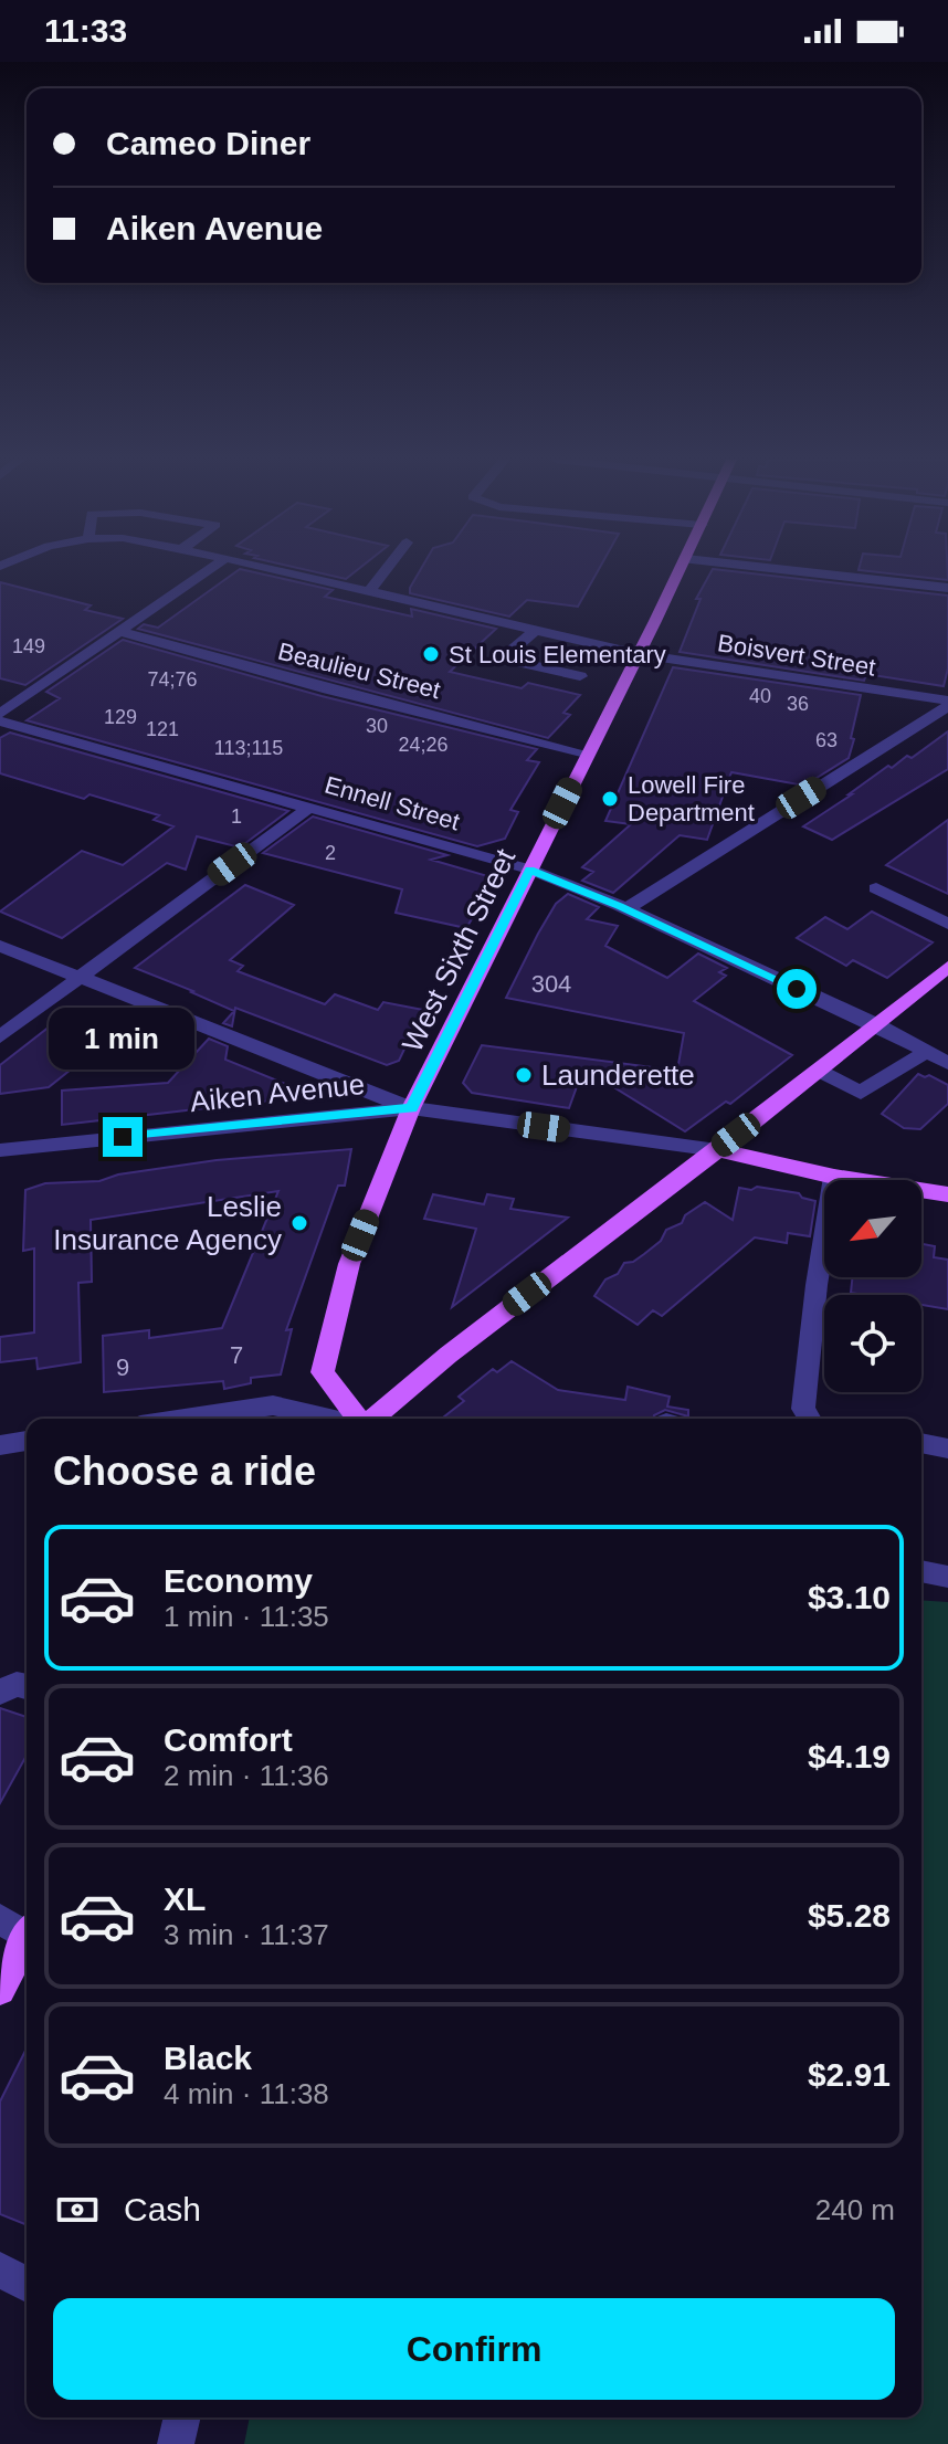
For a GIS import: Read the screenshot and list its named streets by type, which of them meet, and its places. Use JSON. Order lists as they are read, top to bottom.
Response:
{
  "streets": {
    "main road": ["West Sixth Street"],
    "street": [
      "Boisvert Street",
      "Beaulieu Street",
      "Ennell Street",
      "Aiken Avenue"
    ]
  },
  "crossings": [
    ["Boisvert Street", "West Sixth Street"],
    ["Beaulieu Street", "West Sixth Street"],
    ["Ennell Street", "West Sixth Street"],
    ["West Sixth Street", "Aiken Avenue"]
  ],
  "places": [
    "St Louis Elementary",
    "Lowell Fire Department",
    "Launderette",
    "Leslie Insurance Agency"
  ],
  "house_numbers": [
    "149",
    "74;76",
    "40",
    "36",
    "129",
    "30",
    "121",
    "63",
    "24;26",
    "113;115",
    "1",
    "2",
    "304",
    "7",
    "9"
  ],
  "north": "bottom left",
  "page": {
    "status": "11:33",
    "banner": ["Cameo Diner", "Aiken Avenue"],
    "bubble": "1 min",
    "heading": "Choose a ride",
    "list": [
      {
        "name": "Economy",
        "note": "1 min · 11:35",
        "value": "$3.10"
      },
      {
        "name": "Comfort",
        "note": "2 min · 11:36",
        "value": "$4.19"
      },
      {
        "name": "XL",
        "note": "3 min · 11:37",
        "value": "$5.28"
      },
      {
        "name": "Black",
        "note": "4 min · 11:38",
        "value": "$2.91"
      }
    ],
    "pay": ["Cash", "240 m"],
    "buttons": "Confirm"
  }
}
